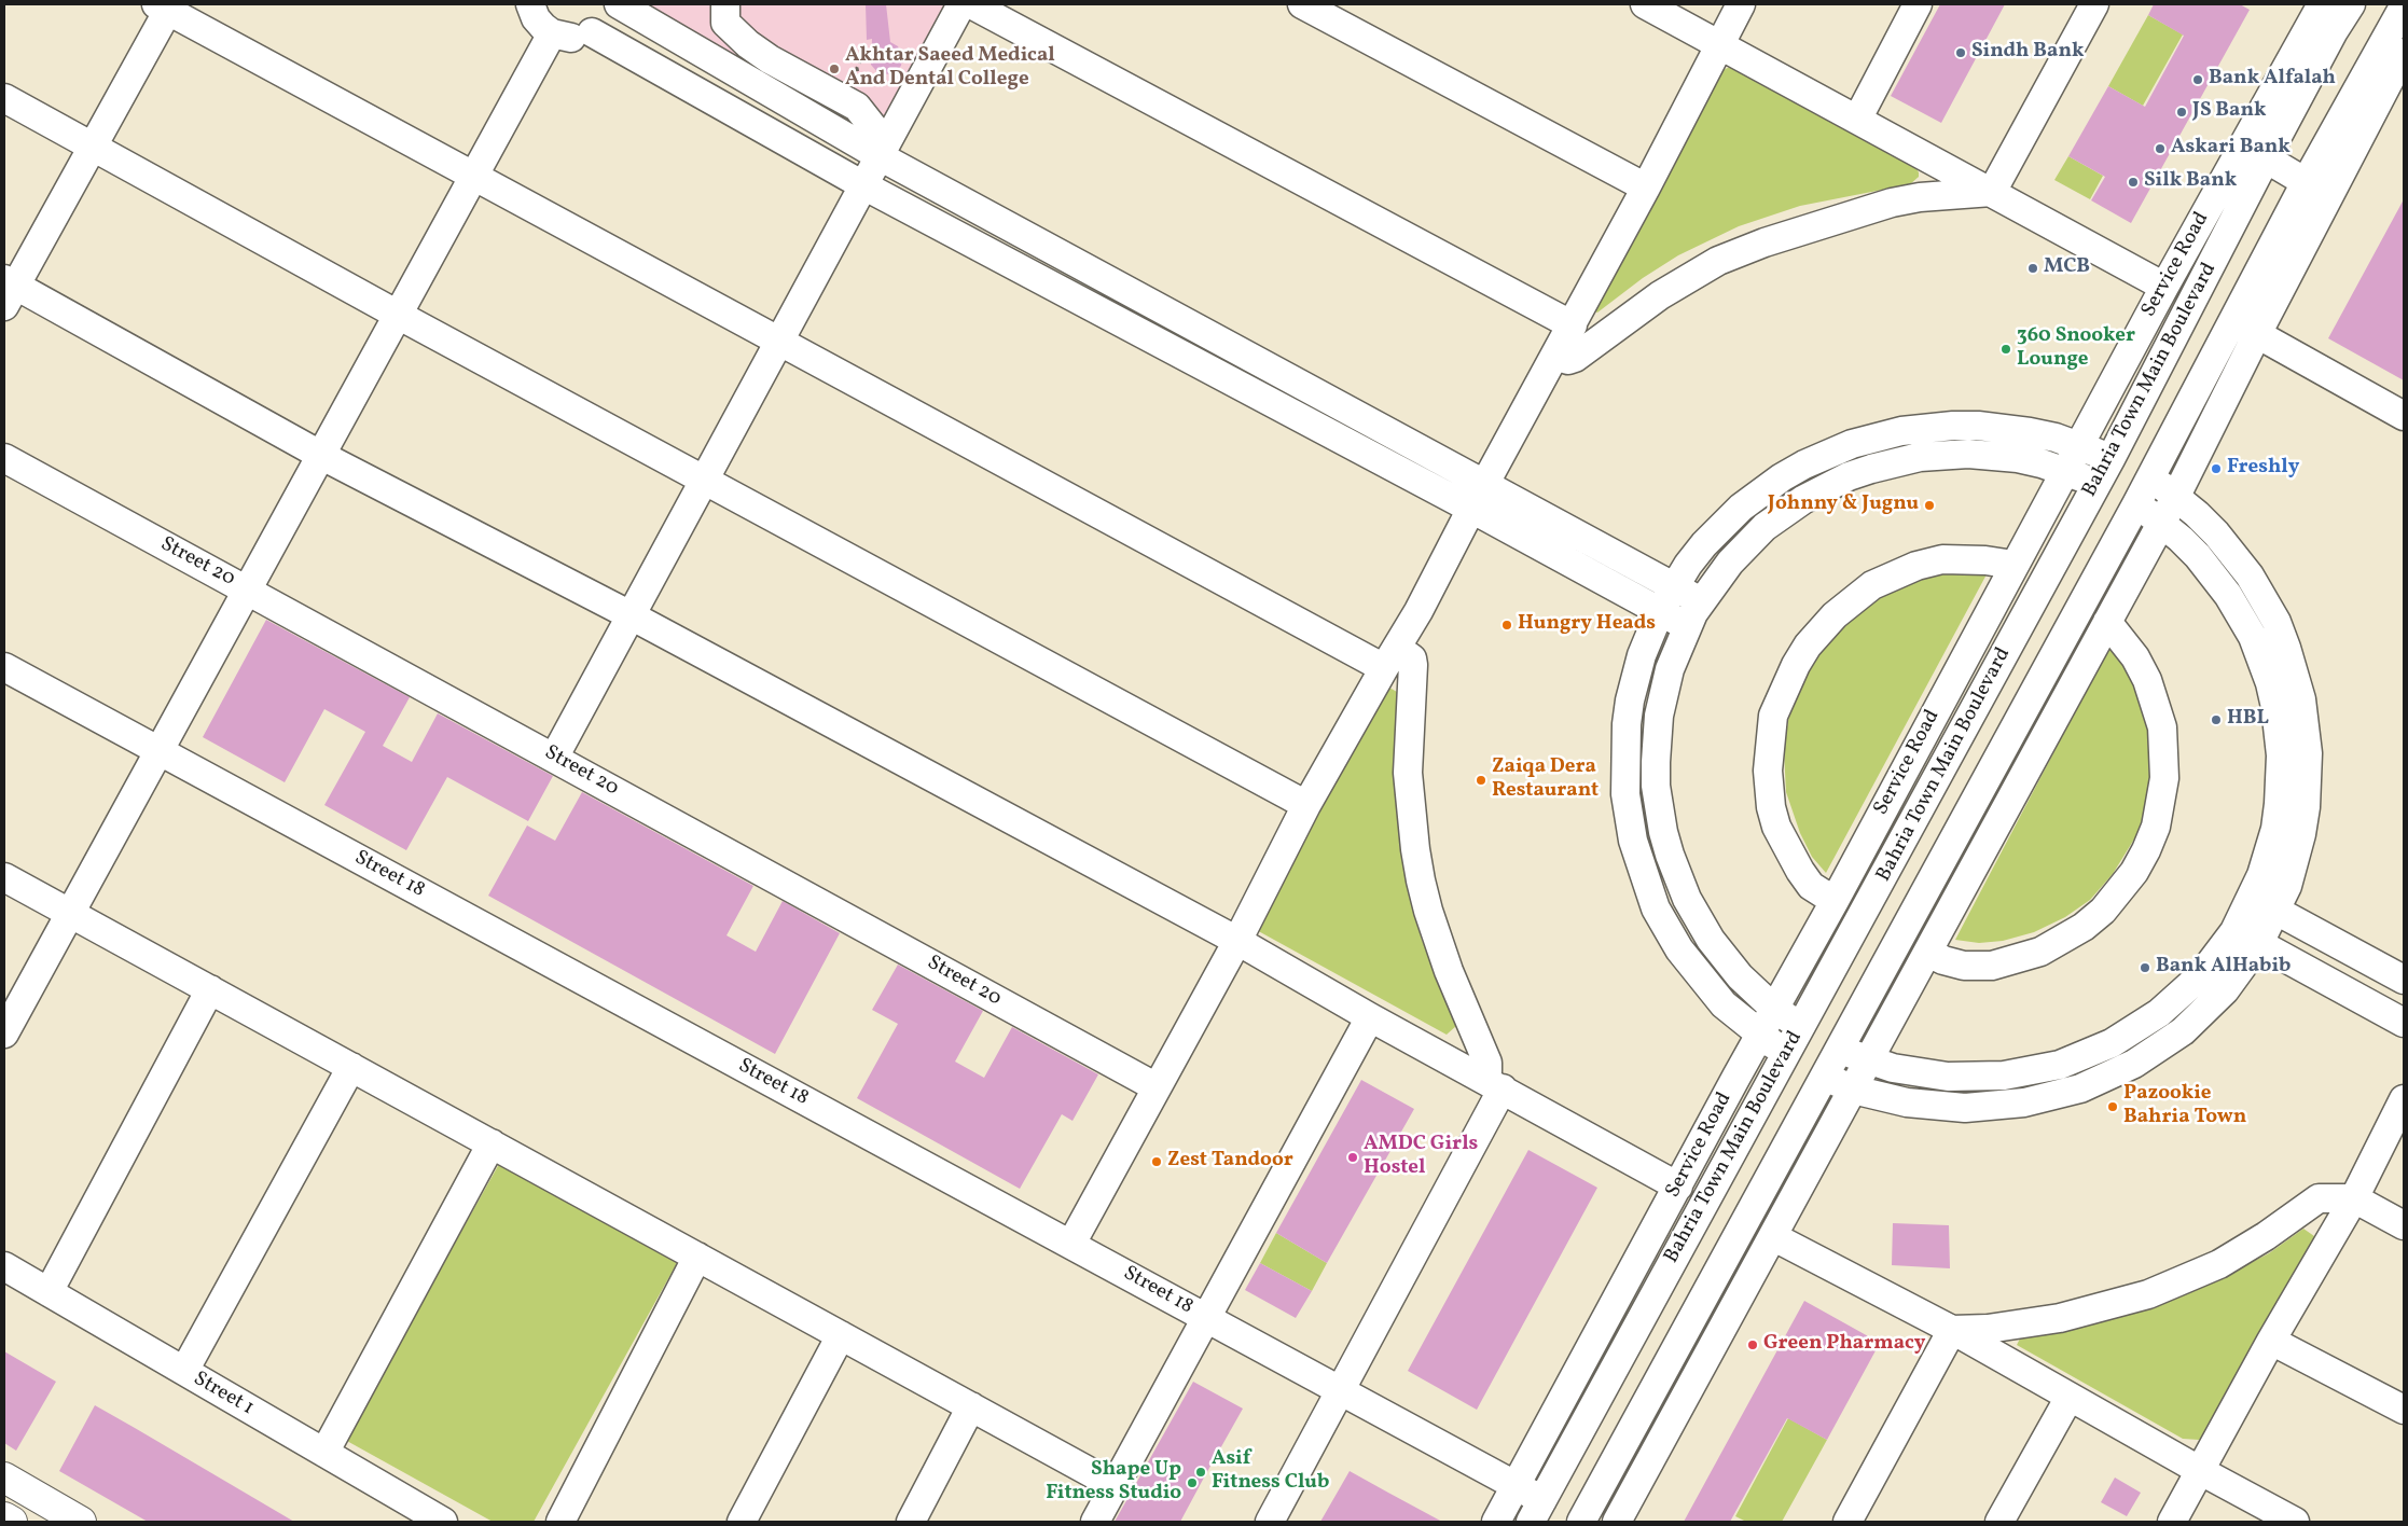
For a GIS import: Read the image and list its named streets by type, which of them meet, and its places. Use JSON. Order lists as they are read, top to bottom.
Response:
{
  "streets": {
    "street": [
      "Service Road",
      "Bahria Town Main Boulevard",
      "Street 20",
      "Street 18",
      "Street 1"
    ]
  },
  "crossings": [
    ["Service Road", "Street 18"],
    ["Bahria Town Main Boulevard", "Street 18"]
  ],
  "places": [
    "Sindh Bank",
    "Akhtar Saeed Medical And Dental College",
    "Bank Alfalah",
    "JS Bank",
    "Askari Bank",
    "Silk Bank",
    "MCB",
    "360 Snooker Lounge",
    "Freshly",
    "Johnny & Jugnu",
    "Hungry Heads",
    "HBL",
    "Zaiqa Dera Restaurant",
    "Bank AlHabib",
    "Pazookie Bahria Town",
    "AMDC Girls Hostel",
    "Zest Tandoor",
    "Green Pharmacy",
    "Asif Fitness Club",
    "Shape Up Fitness Studio"
  ]
}
